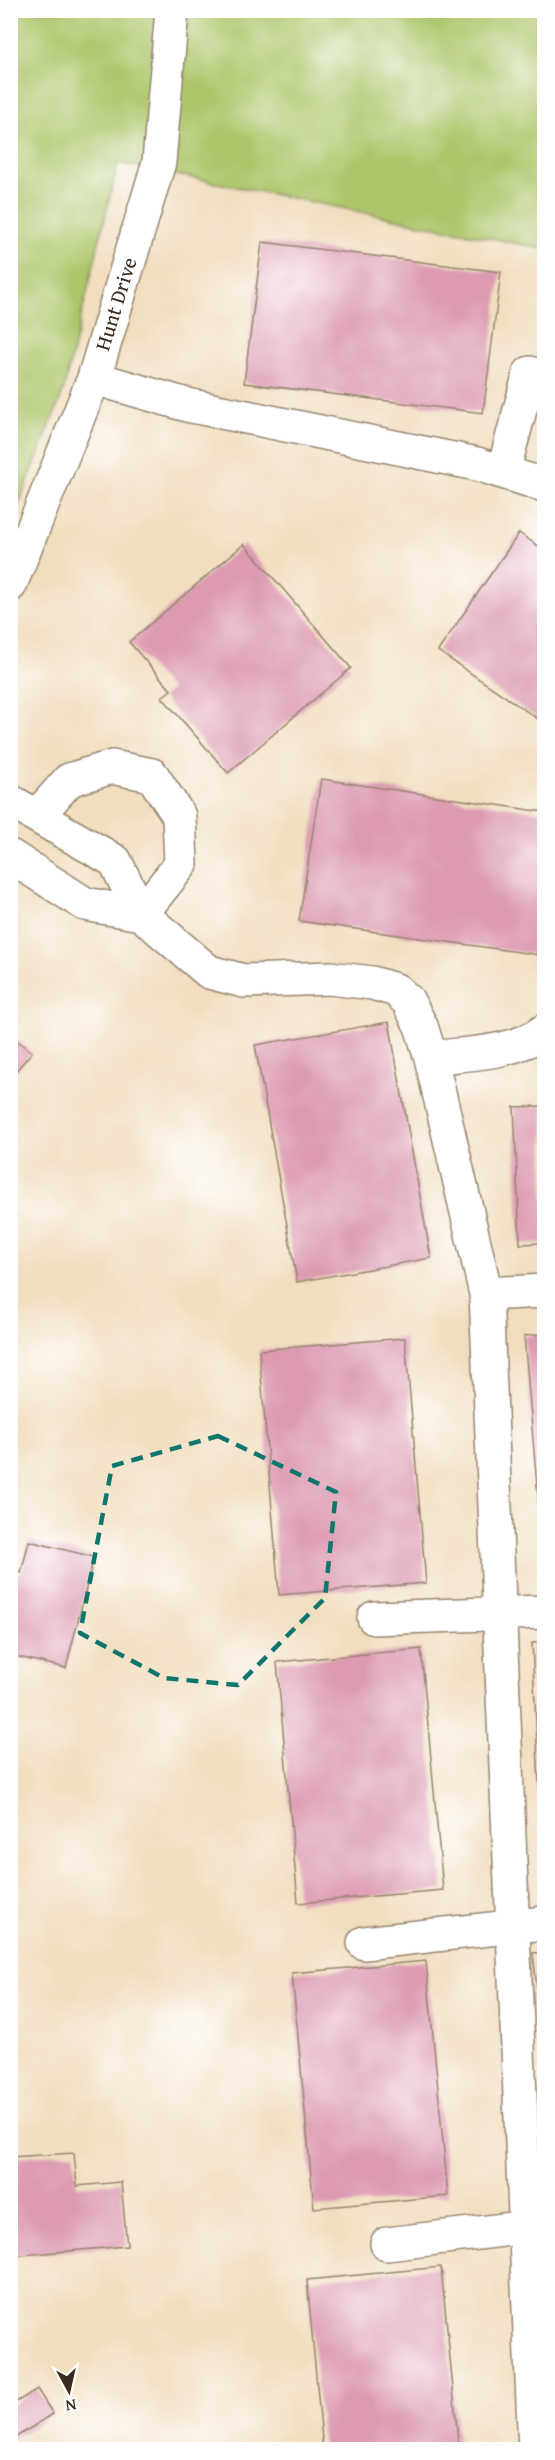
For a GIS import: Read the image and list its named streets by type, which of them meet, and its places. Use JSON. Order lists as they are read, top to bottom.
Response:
{
  "streets": {
    "street": ["Hunt Drive"]
  },
  "north": "bottom"
}
